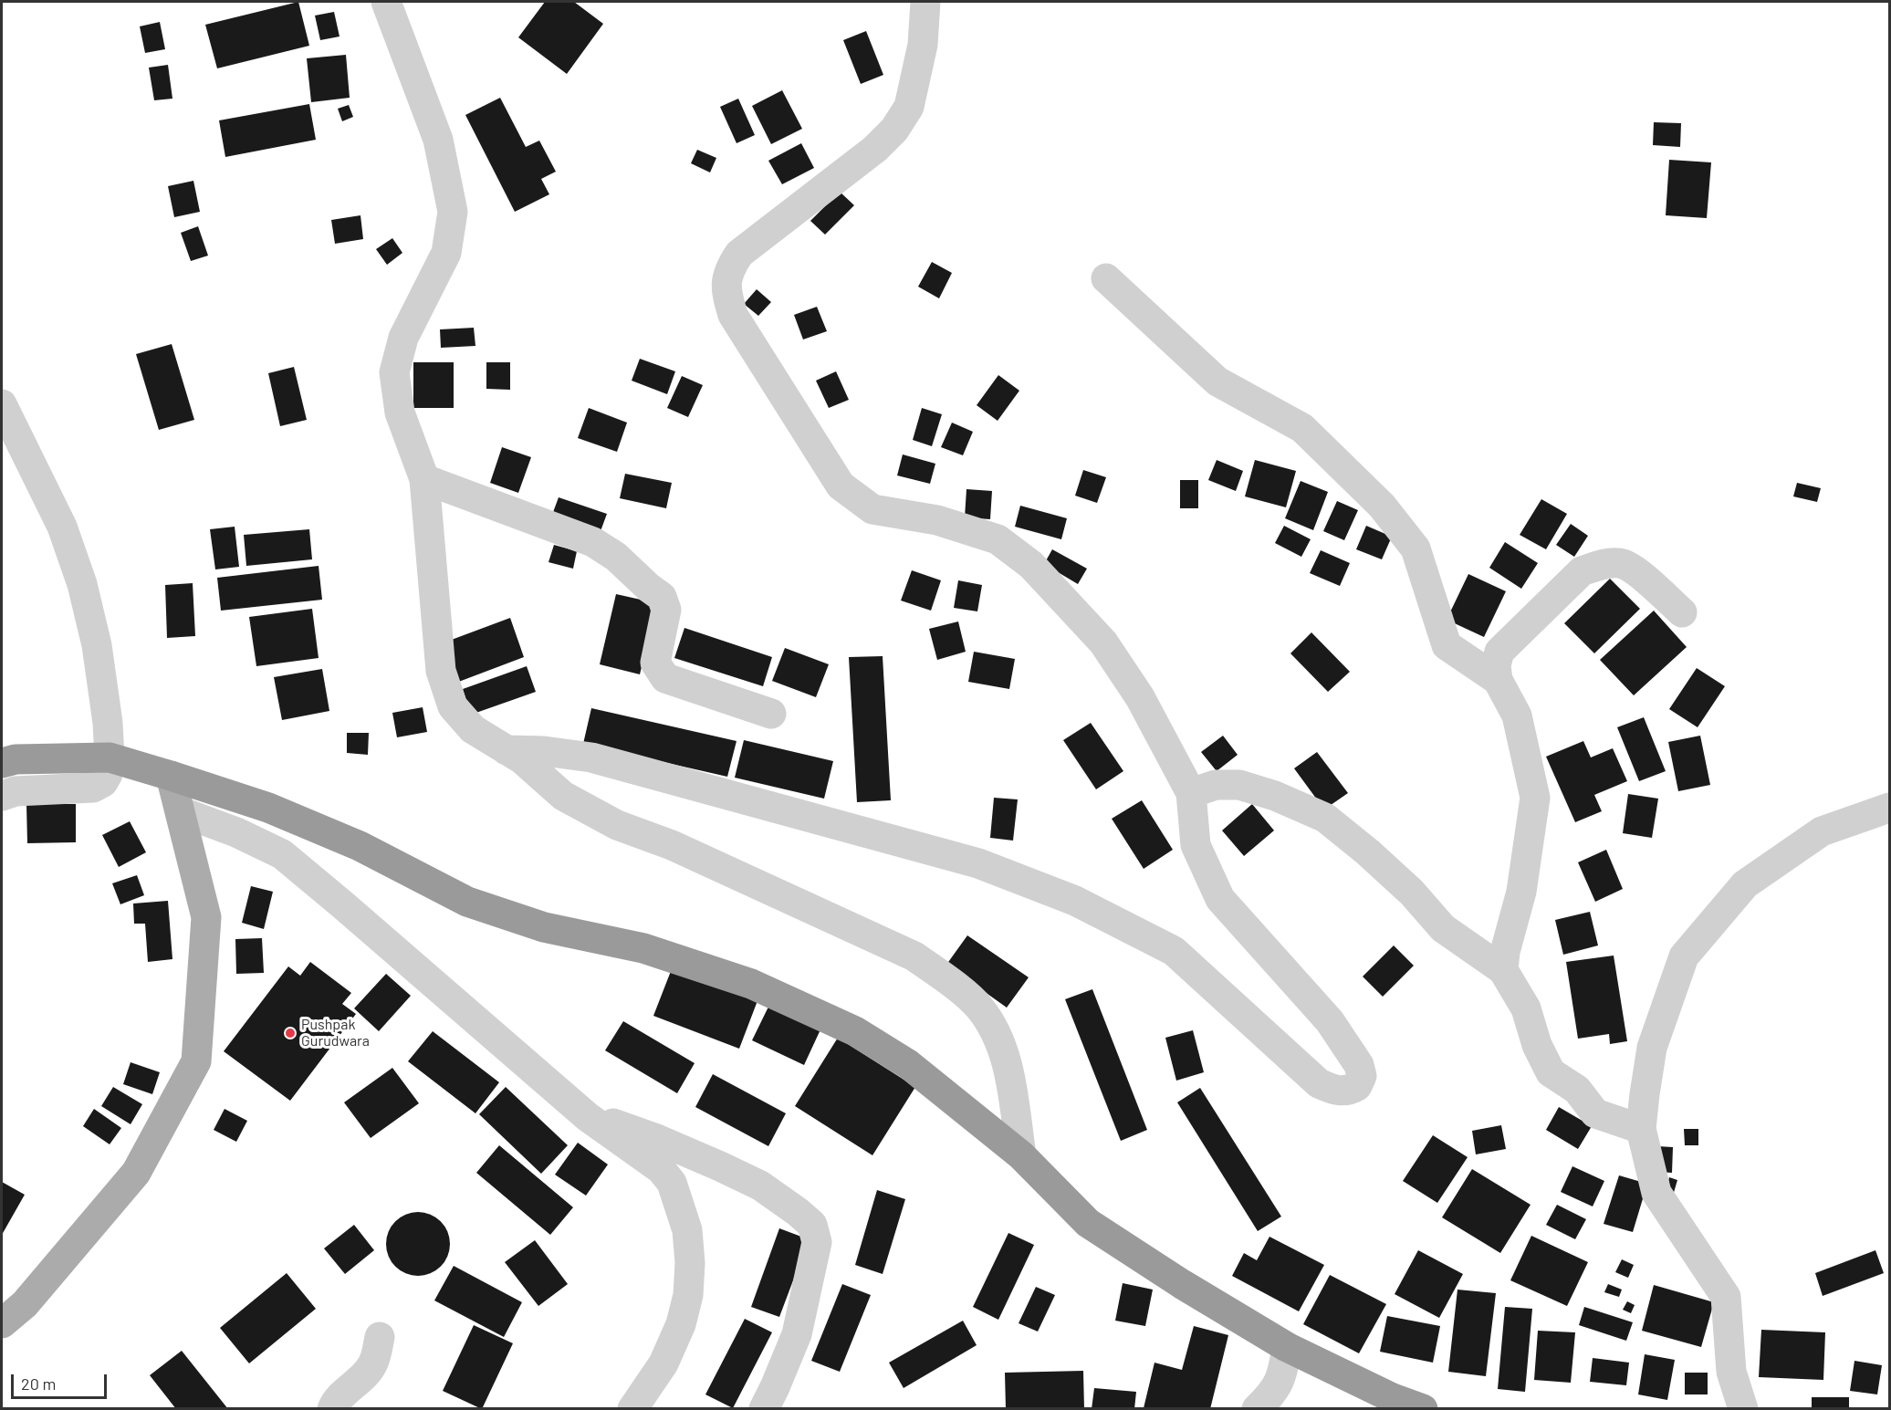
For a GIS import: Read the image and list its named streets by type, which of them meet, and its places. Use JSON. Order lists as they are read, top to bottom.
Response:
{
  "places": ["Pushpak Gurudwara"],
  "scale_bar": "20 m"
}
